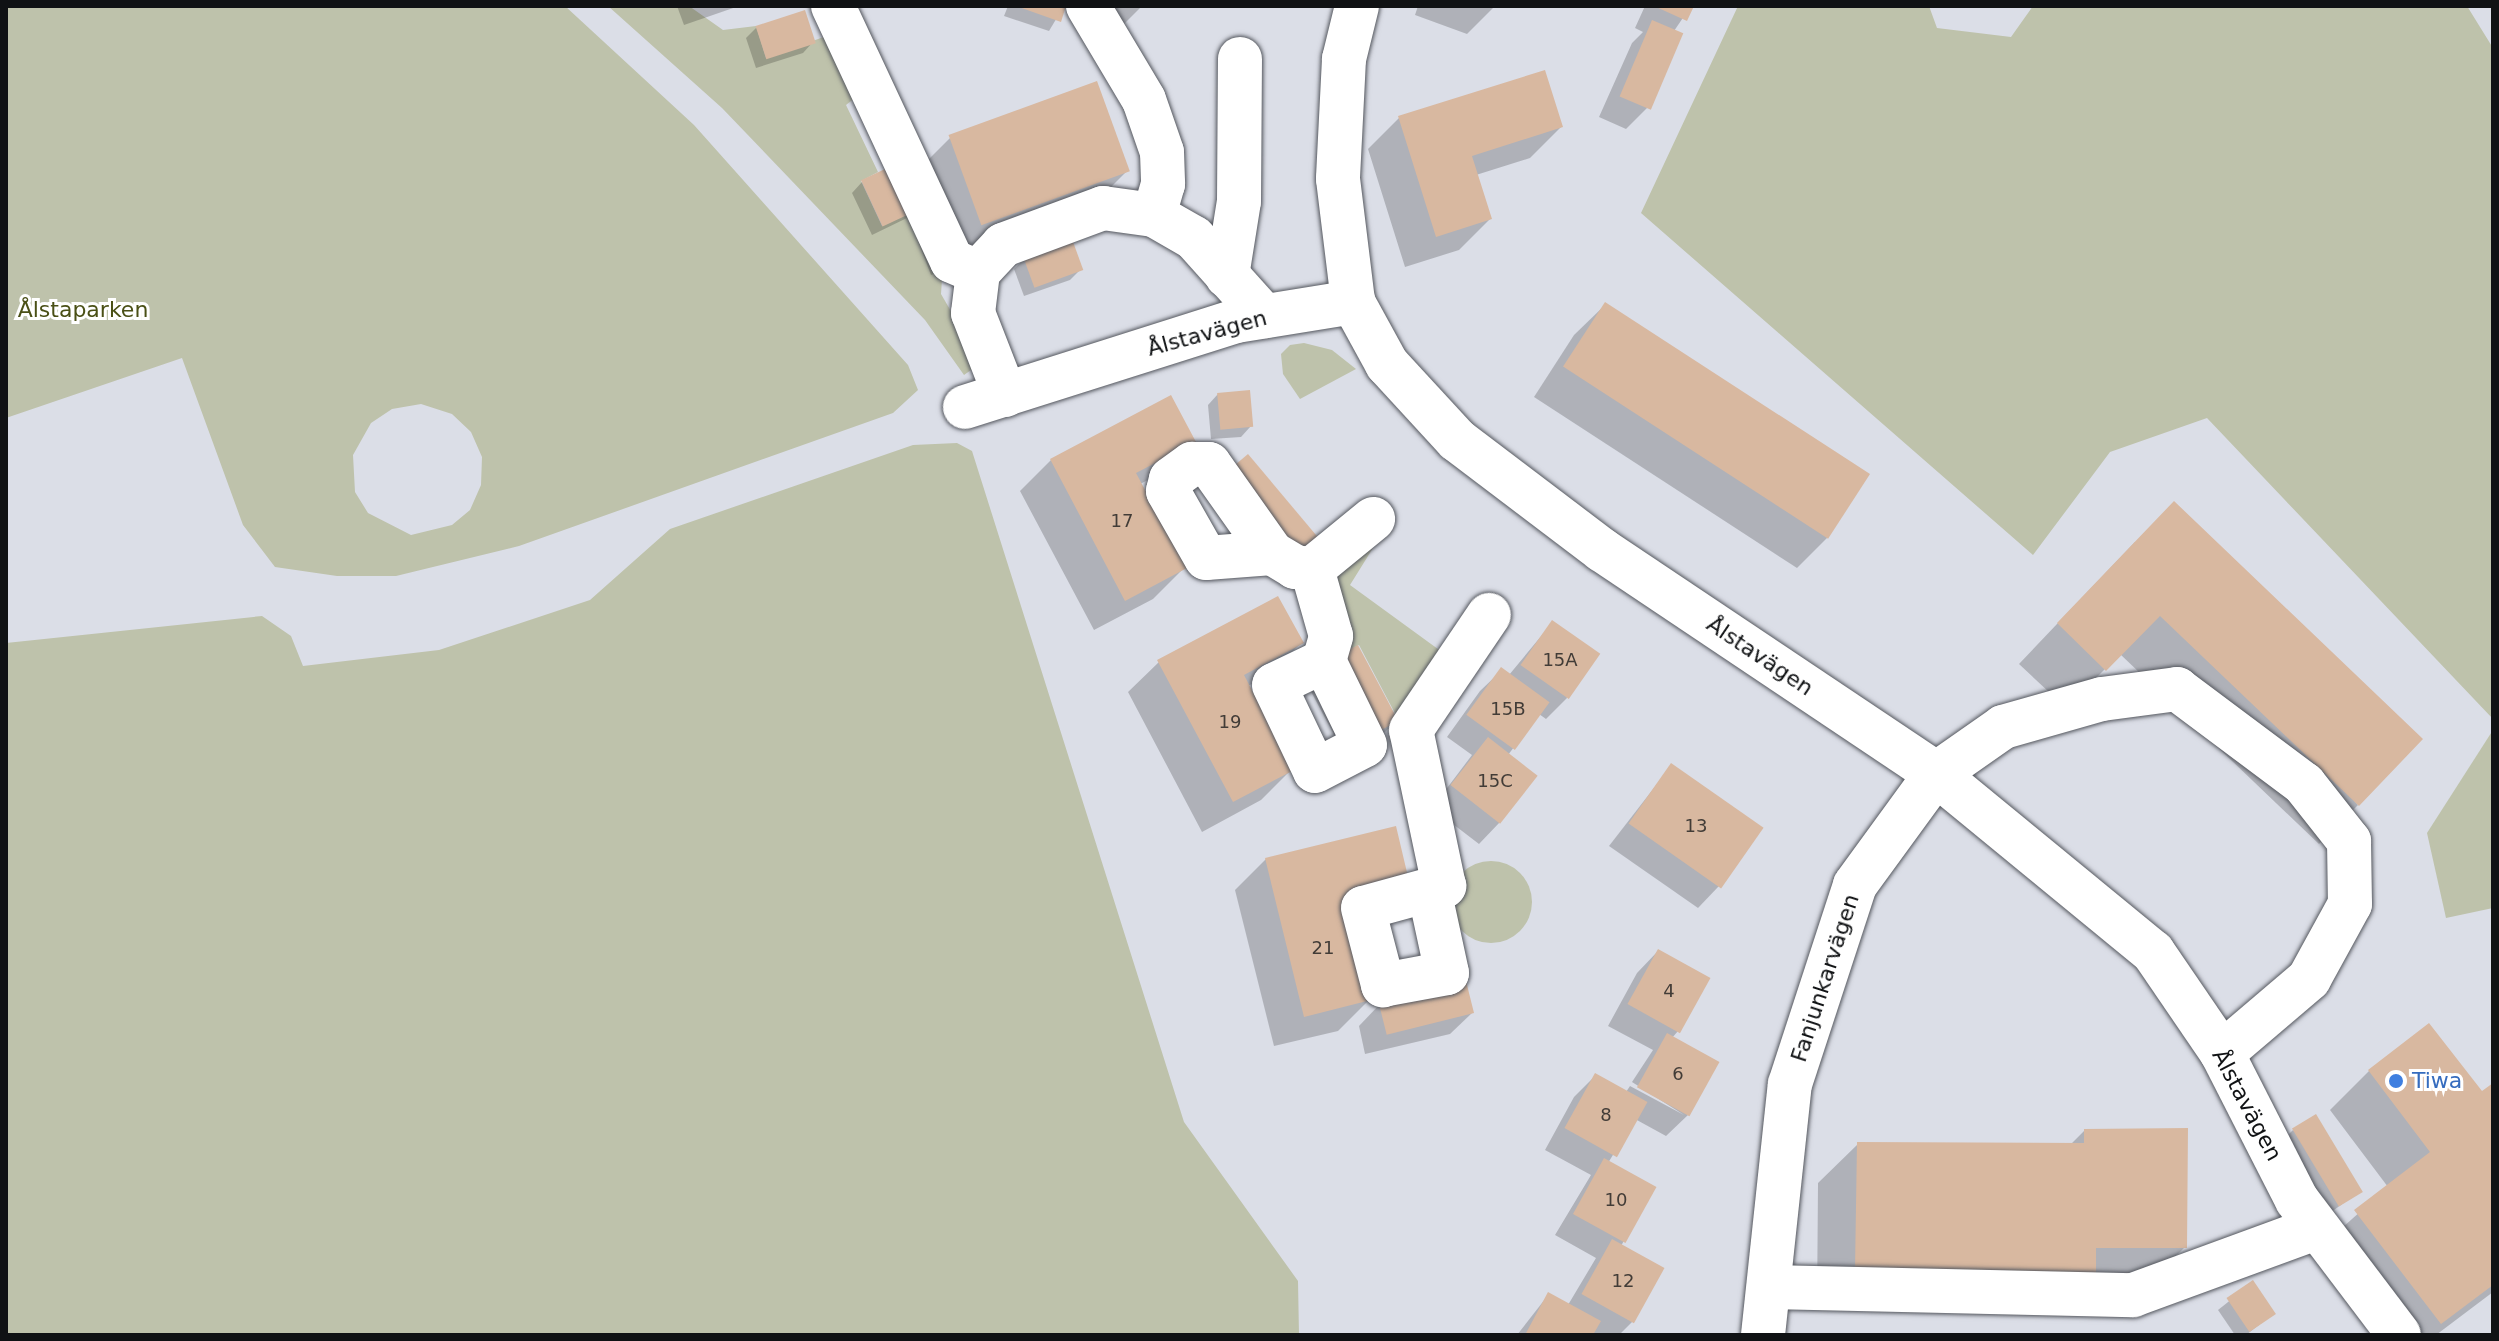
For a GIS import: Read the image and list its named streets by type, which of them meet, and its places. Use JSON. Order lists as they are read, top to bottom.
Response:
{
  "streets": {
    "street": ["Ålstavägen", "Fanjunkarvägen"]
  },
  "crossings": [
    ["Ålstavägen", "Fanjunkarvägen"]
  ],
  "parks": ["Ålstaparken"],
  "places": ["Tiwa"],
  "house_numbers": [
    "17",
    "15A",
    "15B",
    "19",
    "15C",
    "13",
    "21",
    "4",
    "6",
    "8",
    "10",
    "12"
  ]
}
